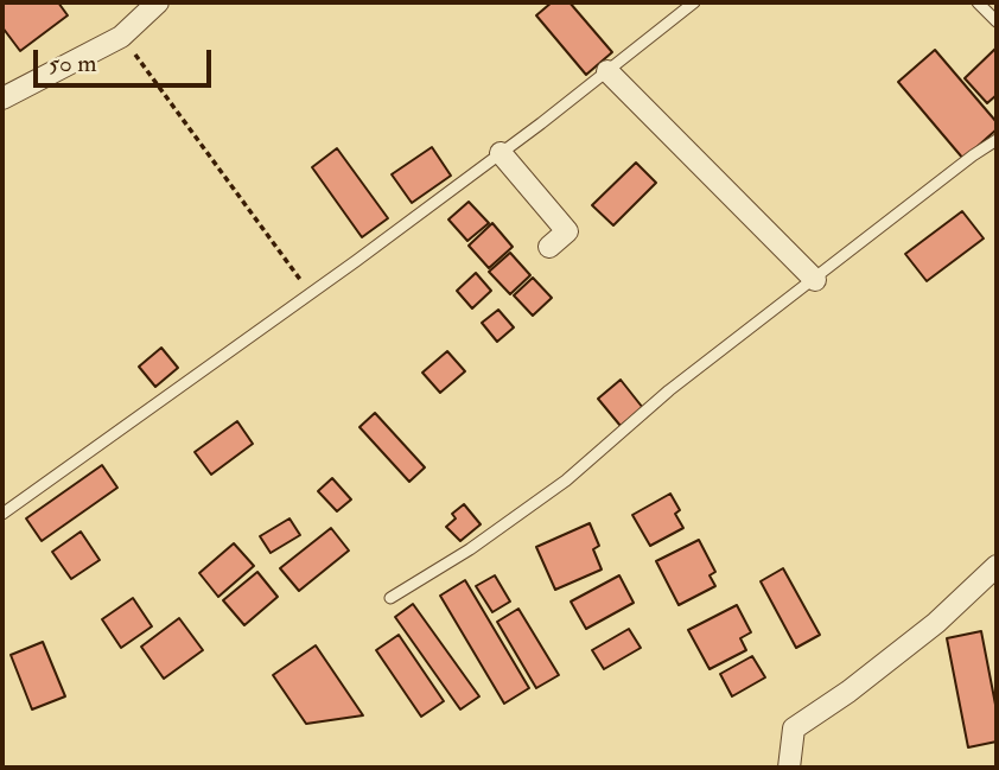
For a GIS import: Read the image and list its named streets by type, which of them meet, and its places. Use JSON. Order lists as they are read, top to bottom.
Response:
{
  "scale_bar": "50 m"
}
